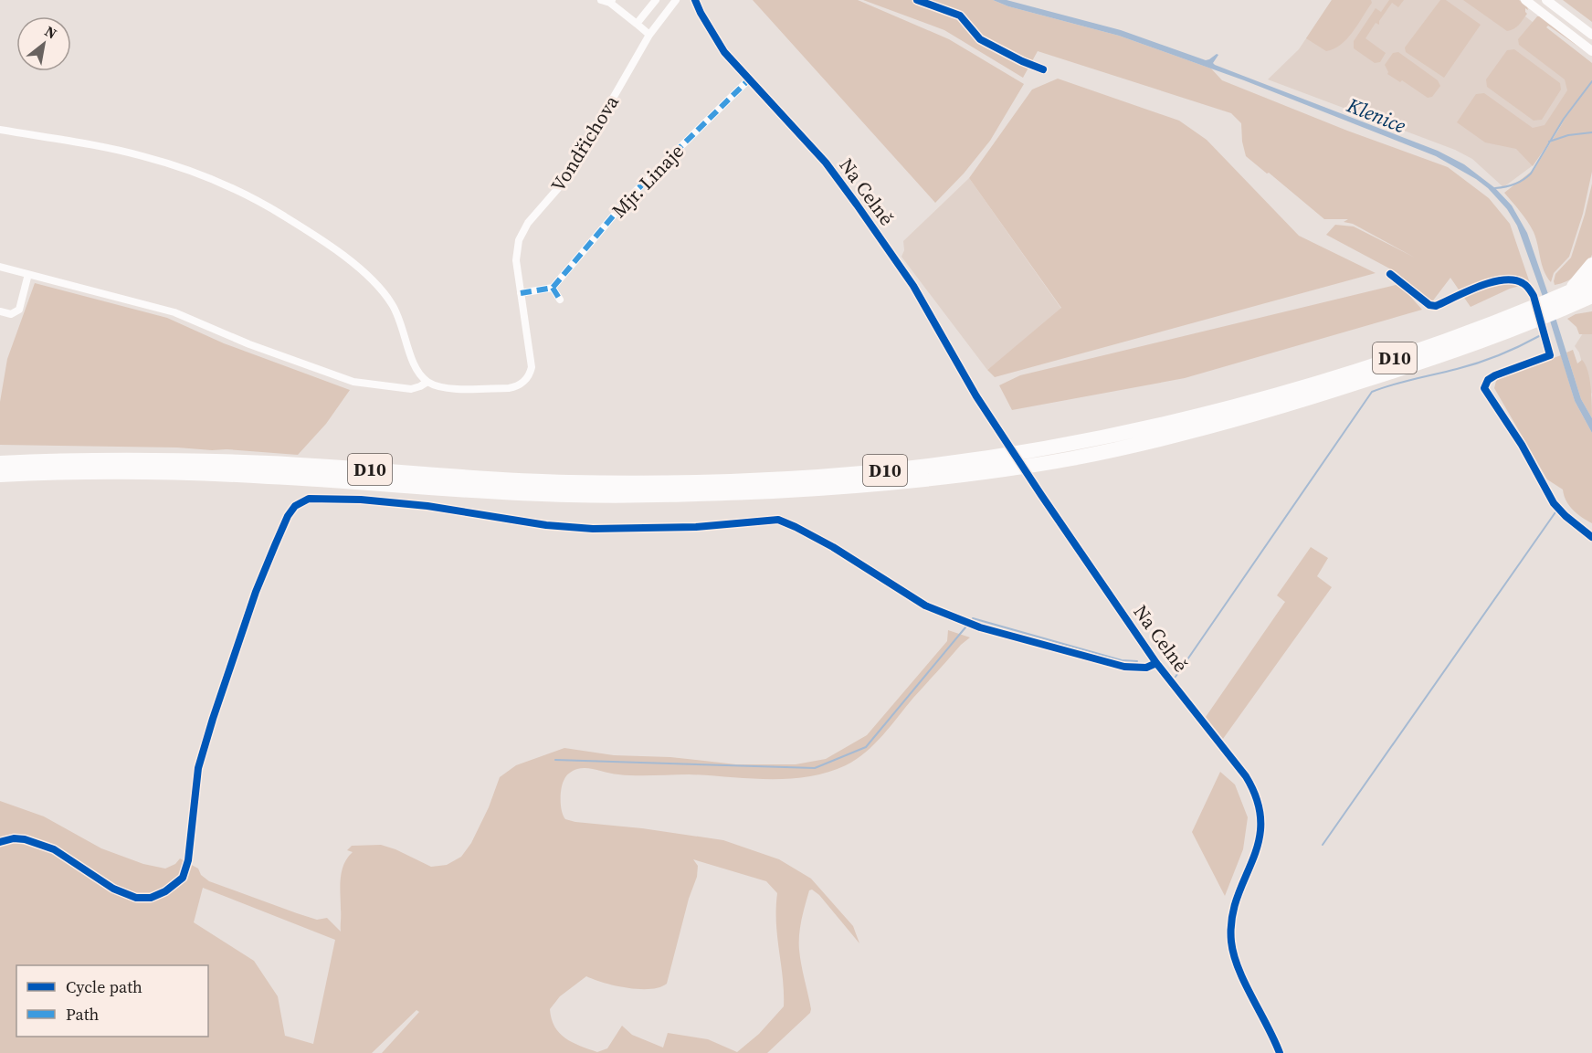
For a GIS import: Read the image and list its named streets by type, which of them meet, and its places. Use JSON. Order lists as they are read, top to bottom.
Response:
{
  "streets": {
    "highway": ["D10"],
    "street": ["Vondřichova", "Mjr. Linaje", "Na Celně"]
  },
  "crossings": [
    ["Mjr. Linaje", "Na Celně"]
  ],
  "water": ["Klenice"],
  "legend": ["Cycle path", "Path"],
  "north": "top right"
}
